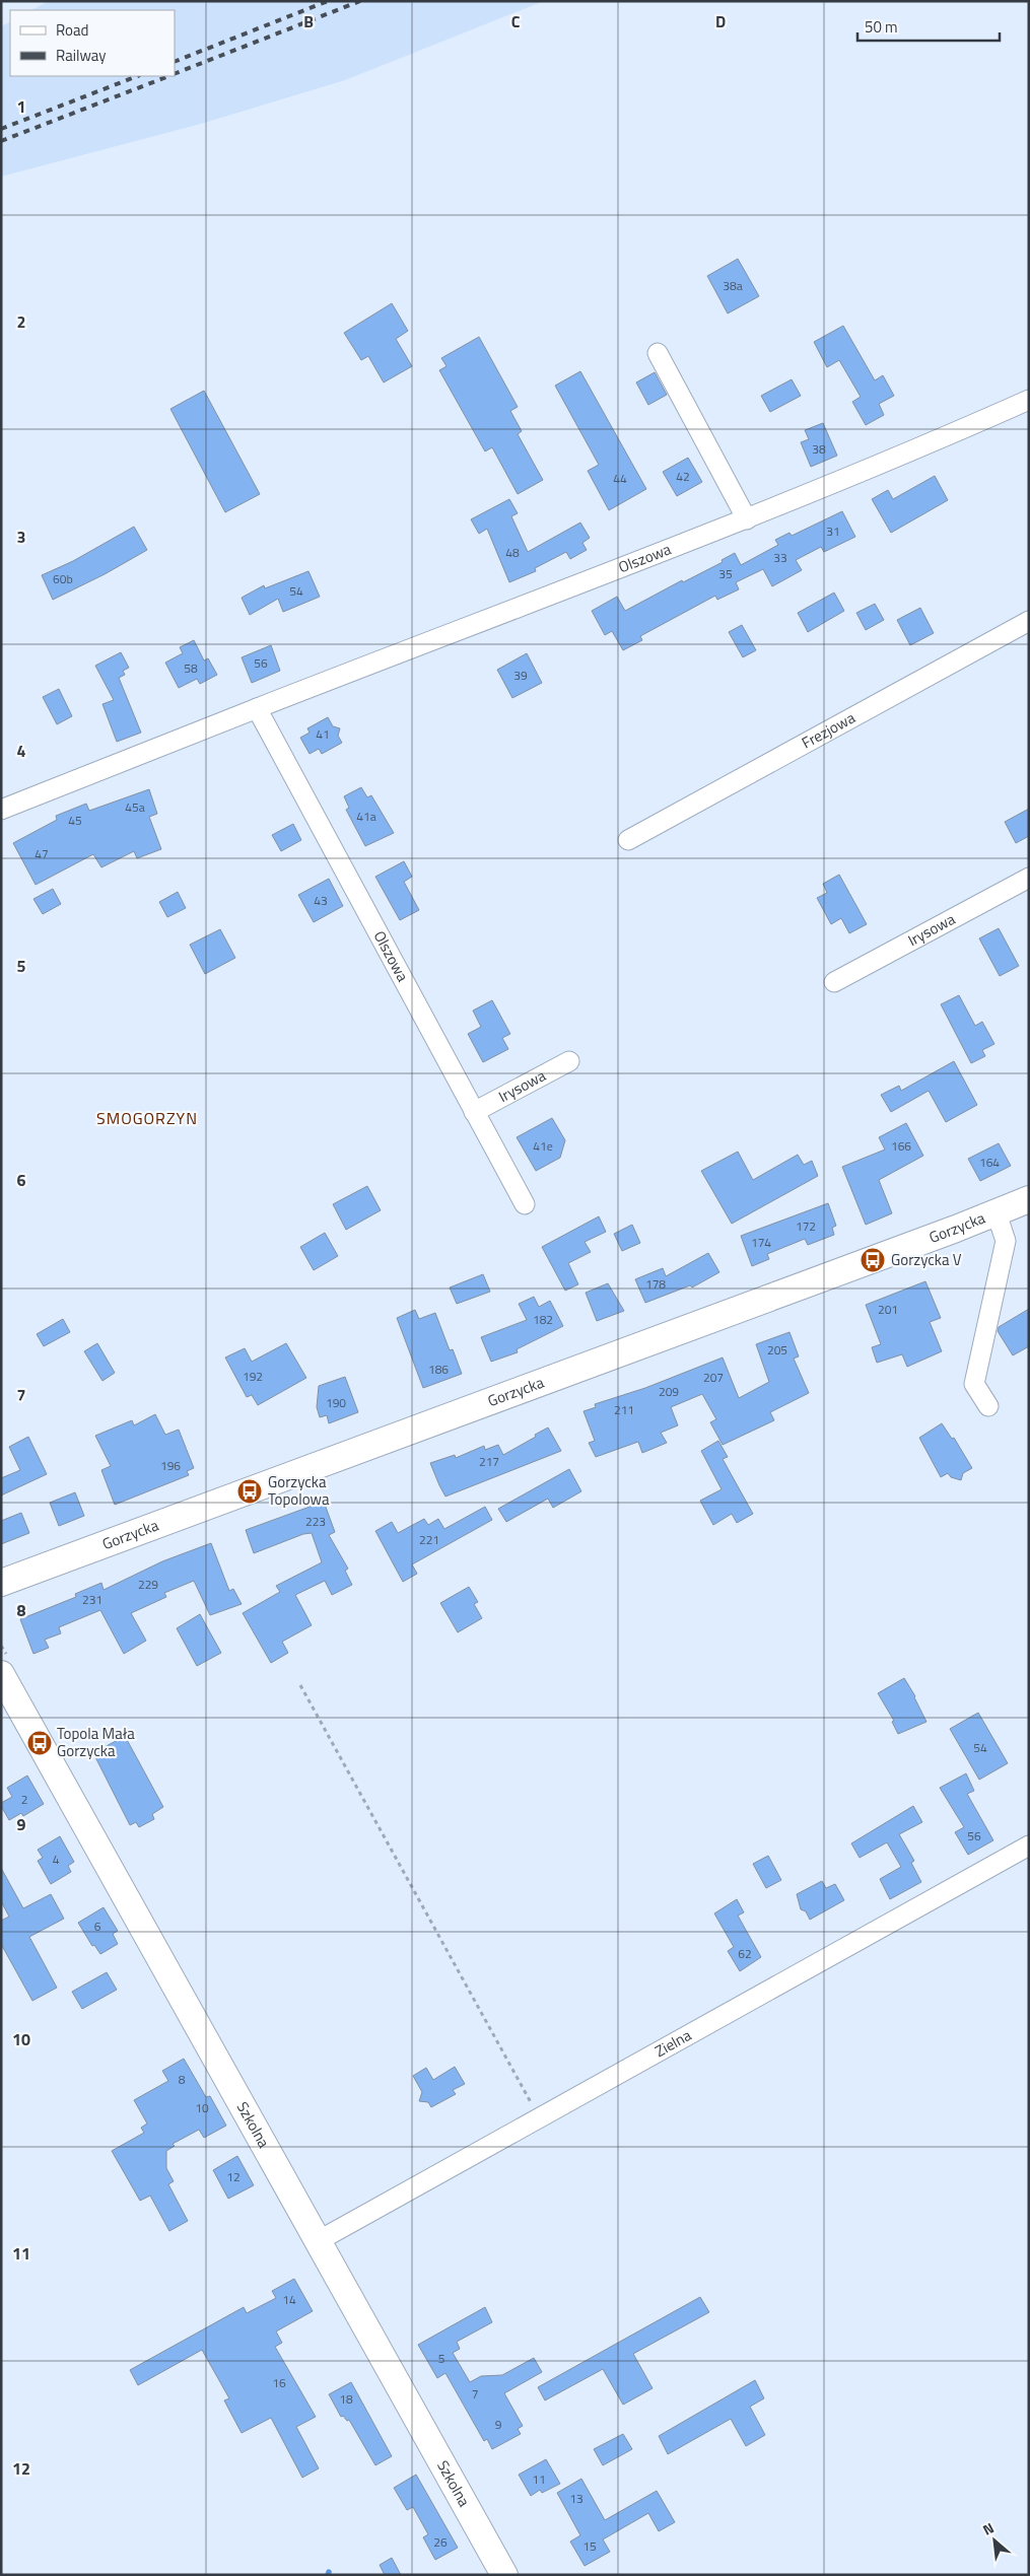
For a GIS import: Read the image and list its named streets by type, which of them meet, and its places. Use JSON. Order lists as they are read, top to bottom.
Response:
{
  "streets": {
    "street": [
      "Olszowa",
      "Frezjowa",
      "Irysowa",
      "Gorzycka",
      "Zielna",
      "Szkolna"
    ]
  },
  "crossings": [
    ["Olszowa", "Irysowa"],
    ["Zielna", "Szkolna"]
  ],
  "districts": ["SMOGORZYN"],
  "places": {
    "bus stop": ["Gorzycka V", "Gorzycka Topolowa", "Topola Mała Gorzycka"]
  },
  "house_numbers": [
    "38a",
    "38",
    "42",
    "44",
    "31",
    "48",
    "33",
    "35",
    "60b",
    "54",
    "56",
    "58",
    "39",
    "41",
    "45a",
    "41a",
    "45",
    "47",
    "43",
    "41e",
    "166",
    "164",
    "172",
    "174",
    "178",
    "201",
    "182",
    "205",
    "186",
    "192",
    "207",
    "209",
    "190",
    "211",
    "217",
    "196",
    "223",
    "221",
    "229",
    "231",
    "54",
    "2",
    "56",
    "4",
    "6",
    "62",
    "8",
    "10",
    "12",
    "14",
    "5",
    "16",
    "7",
    "18",
    "9",
    "11",
    "13",
    "26",
    "15"
  ],
  "legend": ["Road", "Railway"],
  "scale_bar": "50 m",
  "north": "top left",
  "grid": {
    "columns": ["B", "C", "D"],
    "rows": [
      "1",
      "2",
      "3",
      "4",
      "5",
      "6",
      "7",
      "8",
      "9",
      "10",
      "11",
      "12"
    ]
  }
}
